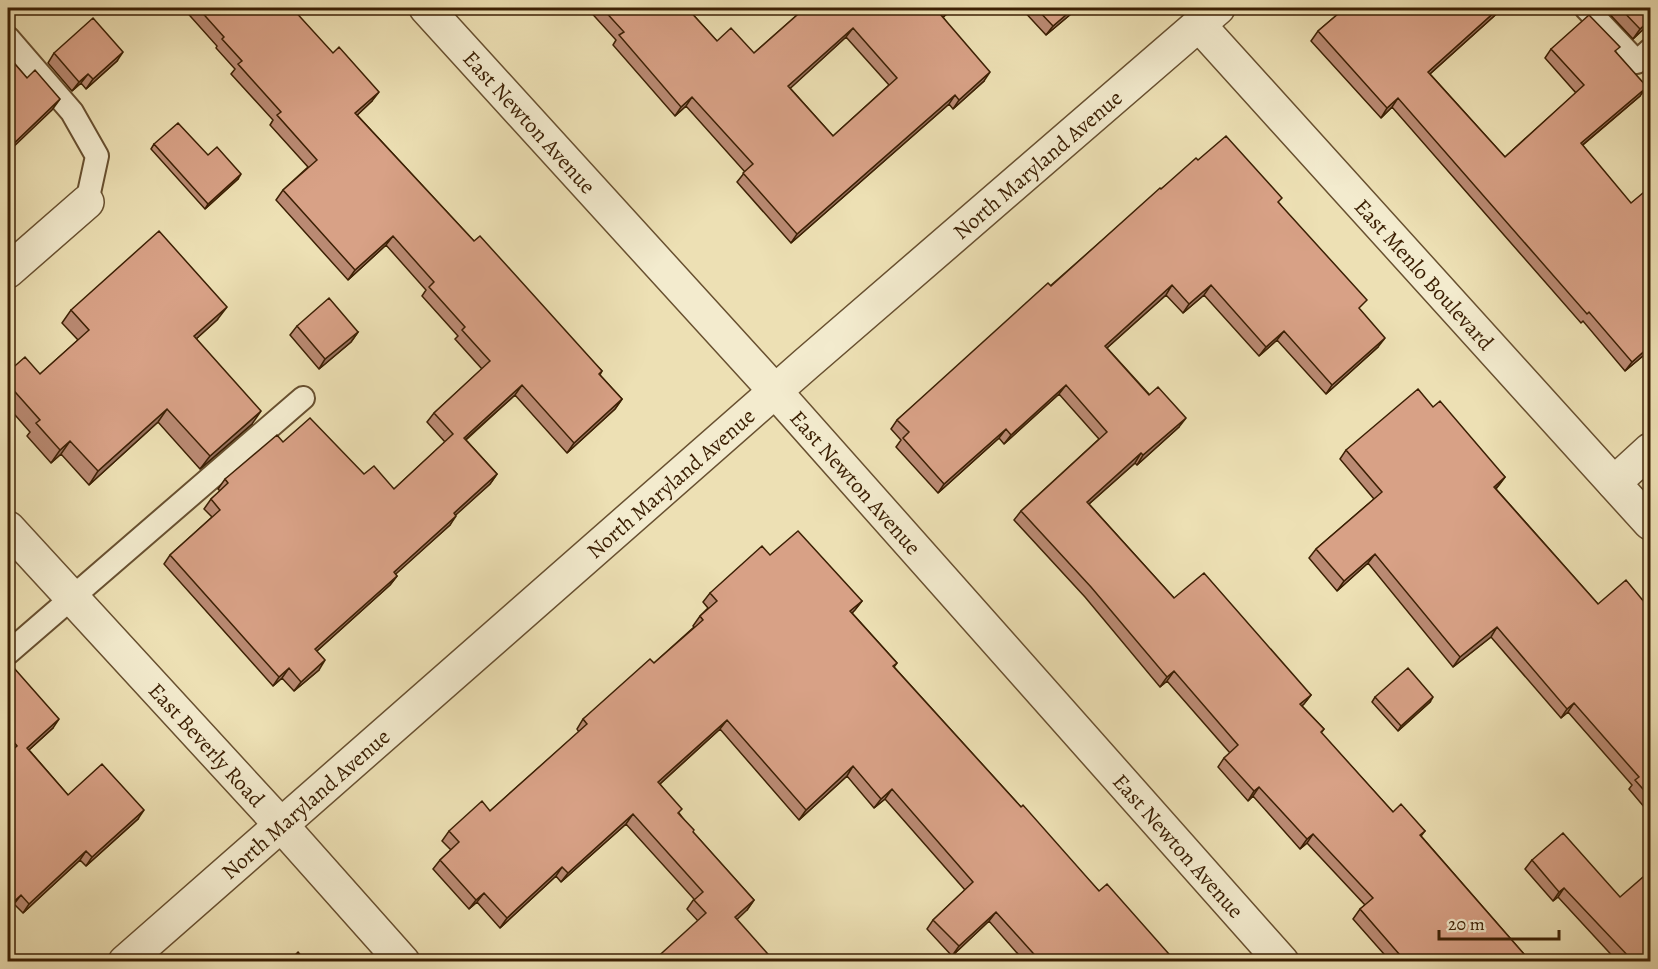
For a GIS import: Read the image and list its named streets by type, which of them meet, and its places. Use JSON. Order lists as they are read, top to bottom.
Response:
{
  "streets": {
    "street": [
      "East Newton Avenue",
      "North Maryland Avenue",
      "East Menlo Boulevard",
      "East Beverly Road"
    ]
  },
  "crossings": [
    ["East Newton Avenue", "North Maryland Avenue"],
    ["North Maryland Avenue", "East Menlo Boulevard"],
    ["North Maryland Avenue", "East Beverly Road"]
  ],
  "scale_bar": "20 m"
}
